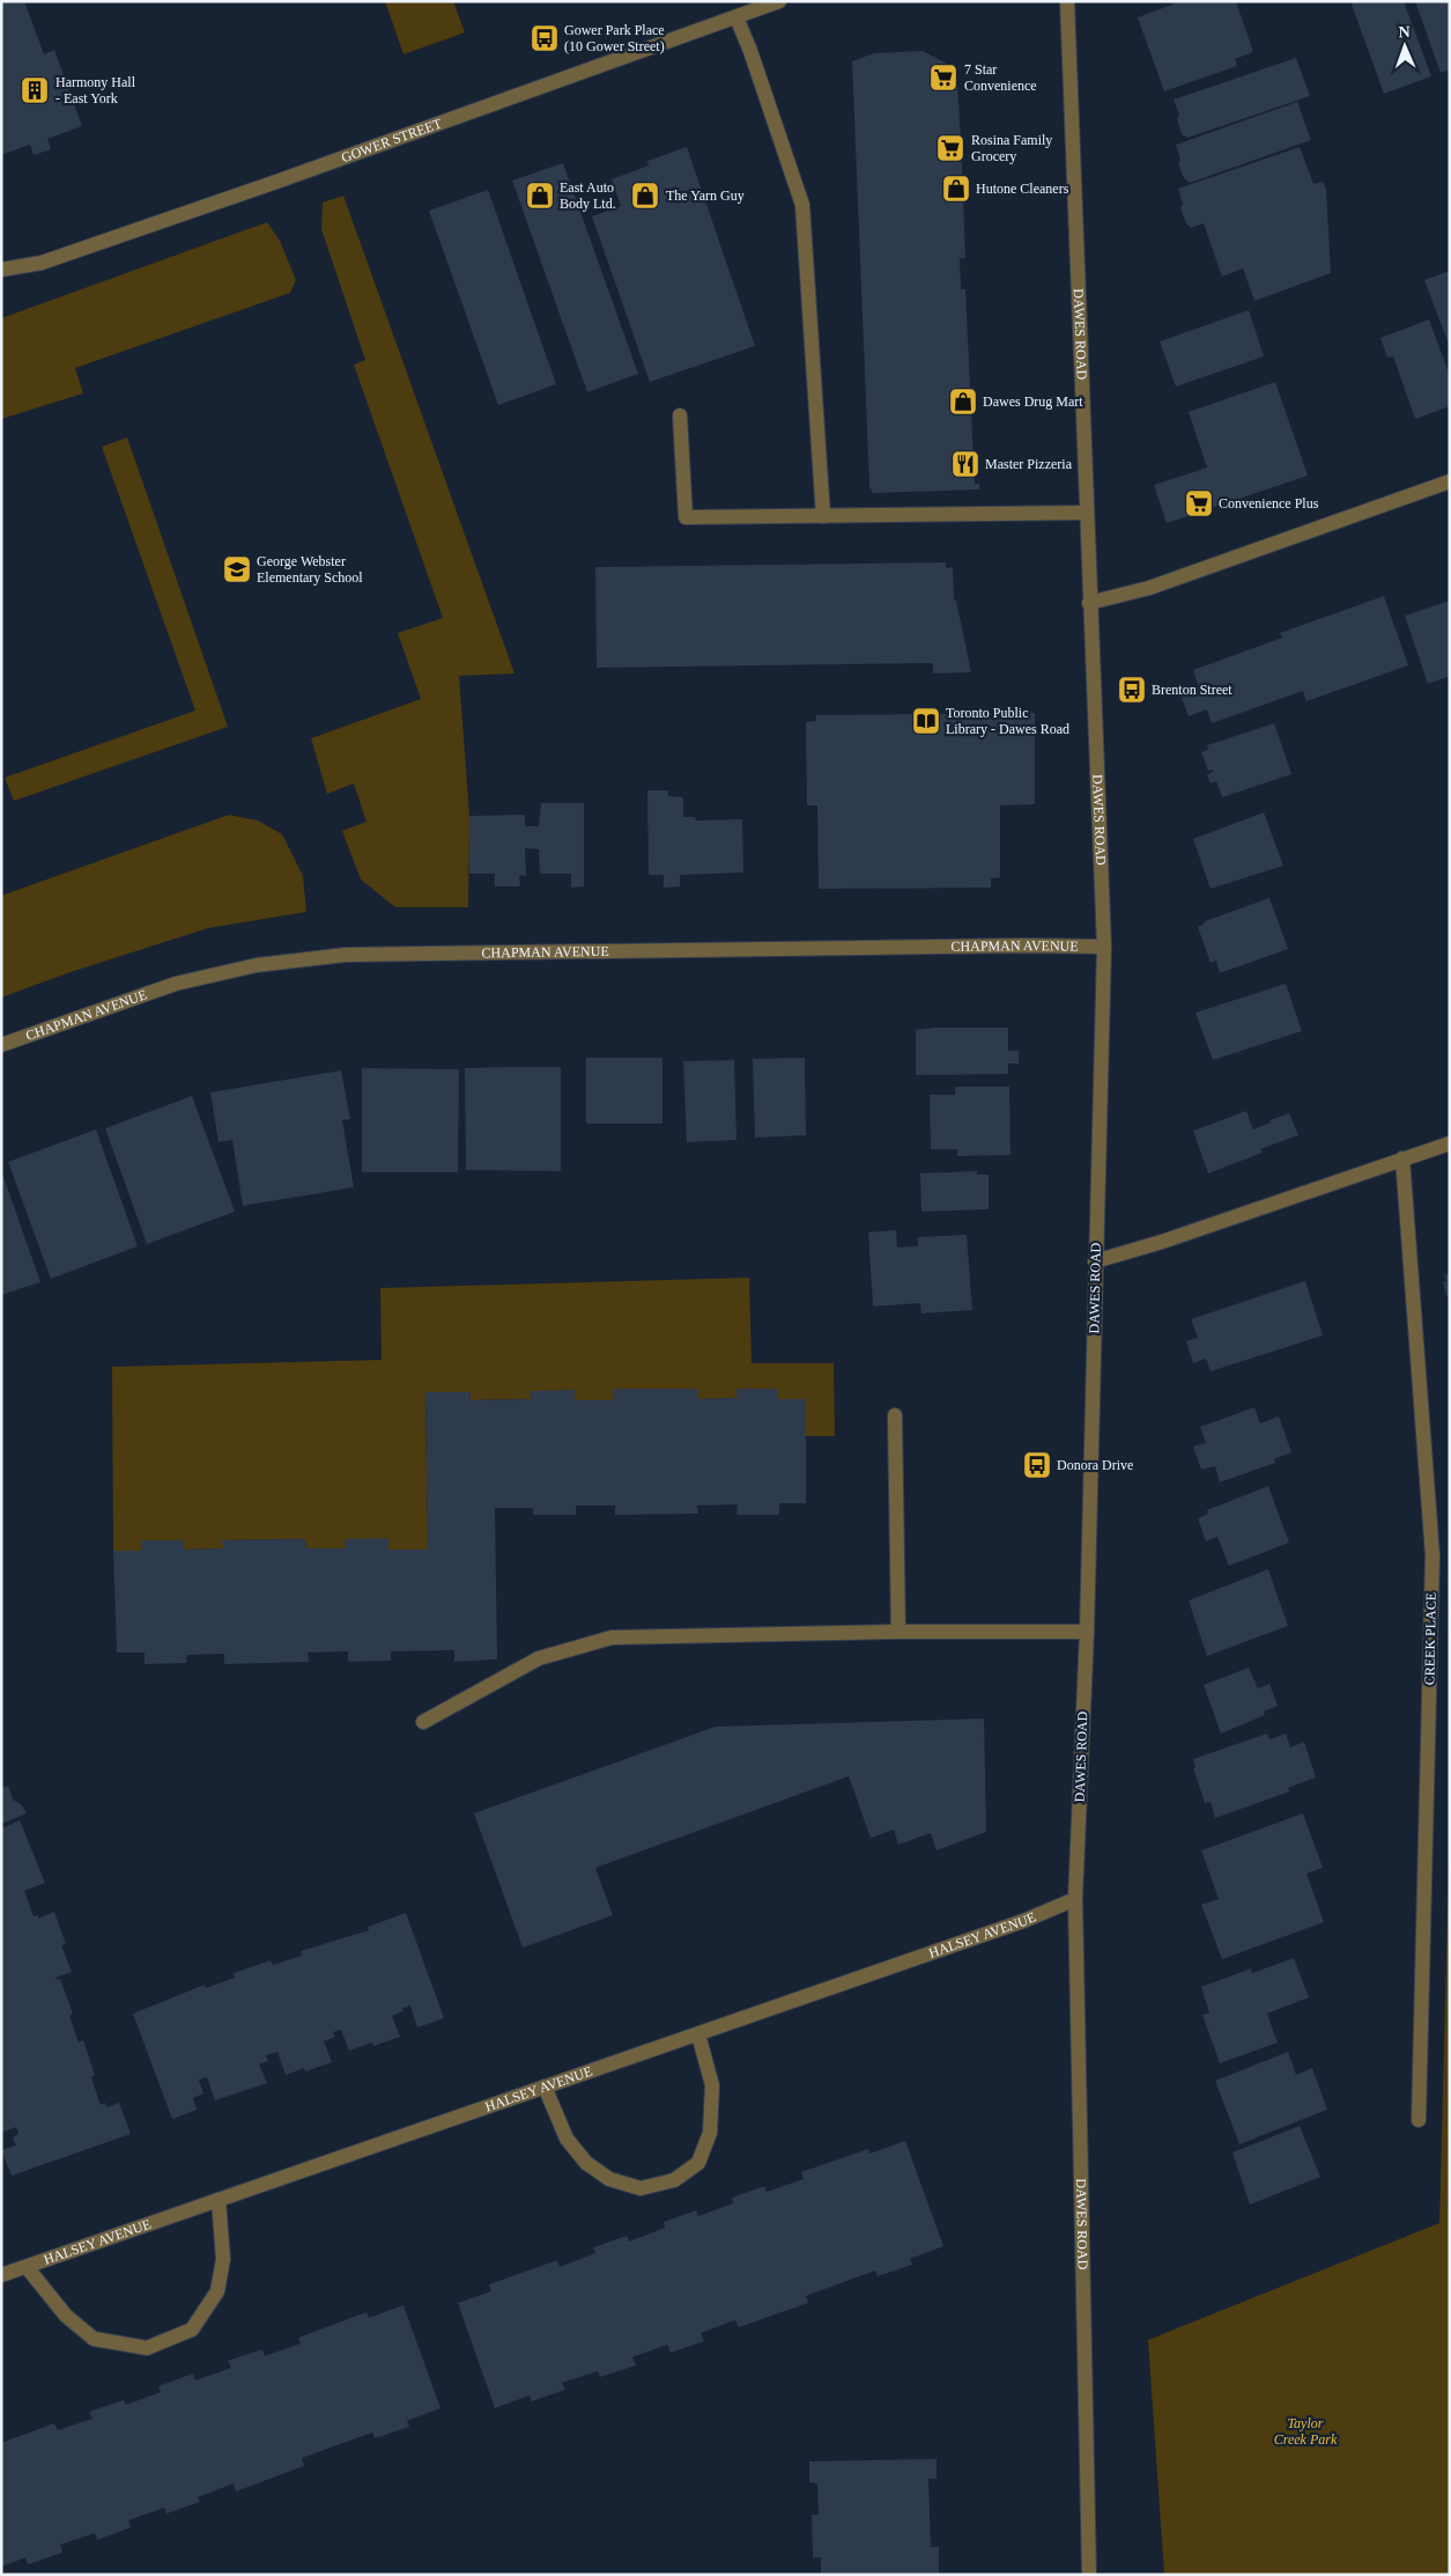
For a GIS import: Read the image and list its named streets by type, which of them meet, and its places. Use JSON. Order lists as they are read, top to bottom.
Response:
{
  "streets": {
    "street": [
      "GOWER STREET",
      "DAWES ROAD",
      "CHAPMAN AVENUE",
      "CREEK PLACE",
      "HALSEY AVENUE"
    ]
  },
  "crossings": [
    ["DAWES ROAD", "CHAPMAN AVENUE"],
    ["DAWES ROAD", "HALSEY AVENUE"]
  ],
  "parks": ["Taylor Creek Park"],
  "places": {
    "bus stop": ["Gower Park Place (10 Gower Street)", "Brenton Street", "Donora Drive"],
    "supermarket": ["7 Star Convenience", "Rosina Family Grocery", "Convenience Plus"],
    "building": ["Harmony Hall - East York"],
    "shop": [
      "Hutone Cleaners",
      "East Auto Body Ltd.",
      "The Yarn Guy",
      "Dawes Drug Mart"
    ],
    "restaurant": ["Master Pizzeria"],
    "school or university": ["George Webster Elementary School"],
    "library": ["Toronto Public Library - Dawes Road"]
  },
  "north": "top"
}
